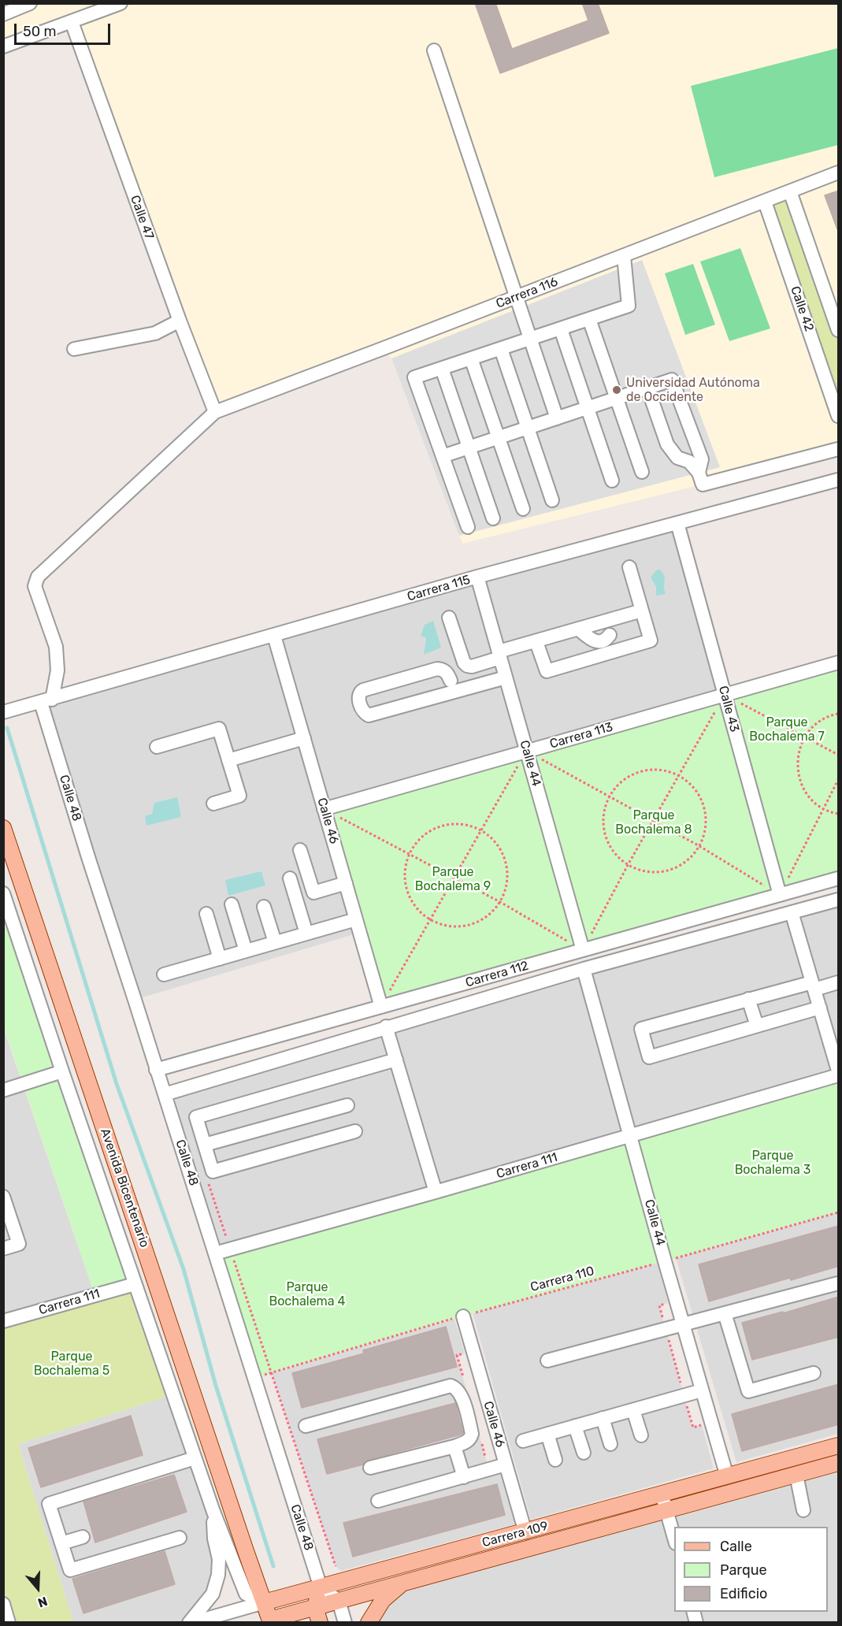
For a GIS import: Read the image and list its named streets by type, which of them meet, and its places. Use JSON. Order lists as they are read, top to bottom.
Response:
{
  "streets": {
    "main road": ["Avenida Bicentenario", "Carrera 109"],
    "street": [
      "Calle 47",
      "Carrera 116",
      "Calle 42",
      "Carrera 115",
      "Calle 43",
      "Carrera 113",
      "Calle 44",
      "Calle 48",
      "Calle 46",
      "Carrera 112",
      "Carrera 111"
    ],
    "path": ["Carrera 110"]
  },
  "crossings": [
    ["Calle 47", "Carrera 116"],
    ["Carrera 116", "Calle 42"],
    ["Carrera 115", "Calle 43"],
    ["Carrera 115", "Calle 44"],
    ["Carrera 115", "Calle 48"],
    ["Carrera 115", "Calle 46"],
    ["Calle 43", "Carrera 113"],
    ["Calle 43", "Carrera 112"],
    ["Carrera 113", "Calle 44"],
    ["Carrera 113", "Calle 46"],
    ["Calle 44", "Carrera 112"],
    ["Calle 44", "Carrera 111"],
    ["Calle 44", "Carrera 109"],
    ["Calle 48", "Carrera 112"],
    ["Calle 48", "Carrera 111"],
    ["Calle 48", "Carrera 109"],
    ["Calle 46", "Carrera 112"],
    ["Calle 46", "Carrera 110"],
    ["Calle 46", "Carrera 109"],
    ["Avenida Bicentenario", "Carrera 109"]
  ],
  "parks": [
    "Parque Bochalema 7",
    "Parque Bochalema 8",
    "Parque Bochalema 9",
    "Parque Bochalema 3",
    "Parque Bochalema 4",
    "Parque Bochalema 5"
  ],
  "places": ["Universidad Autónoma de Occidente"],
  "legend": ["Calle", "Parque", "Edificio"],
  "scale_bar": "50 m",
  "north": "bottom"
}
